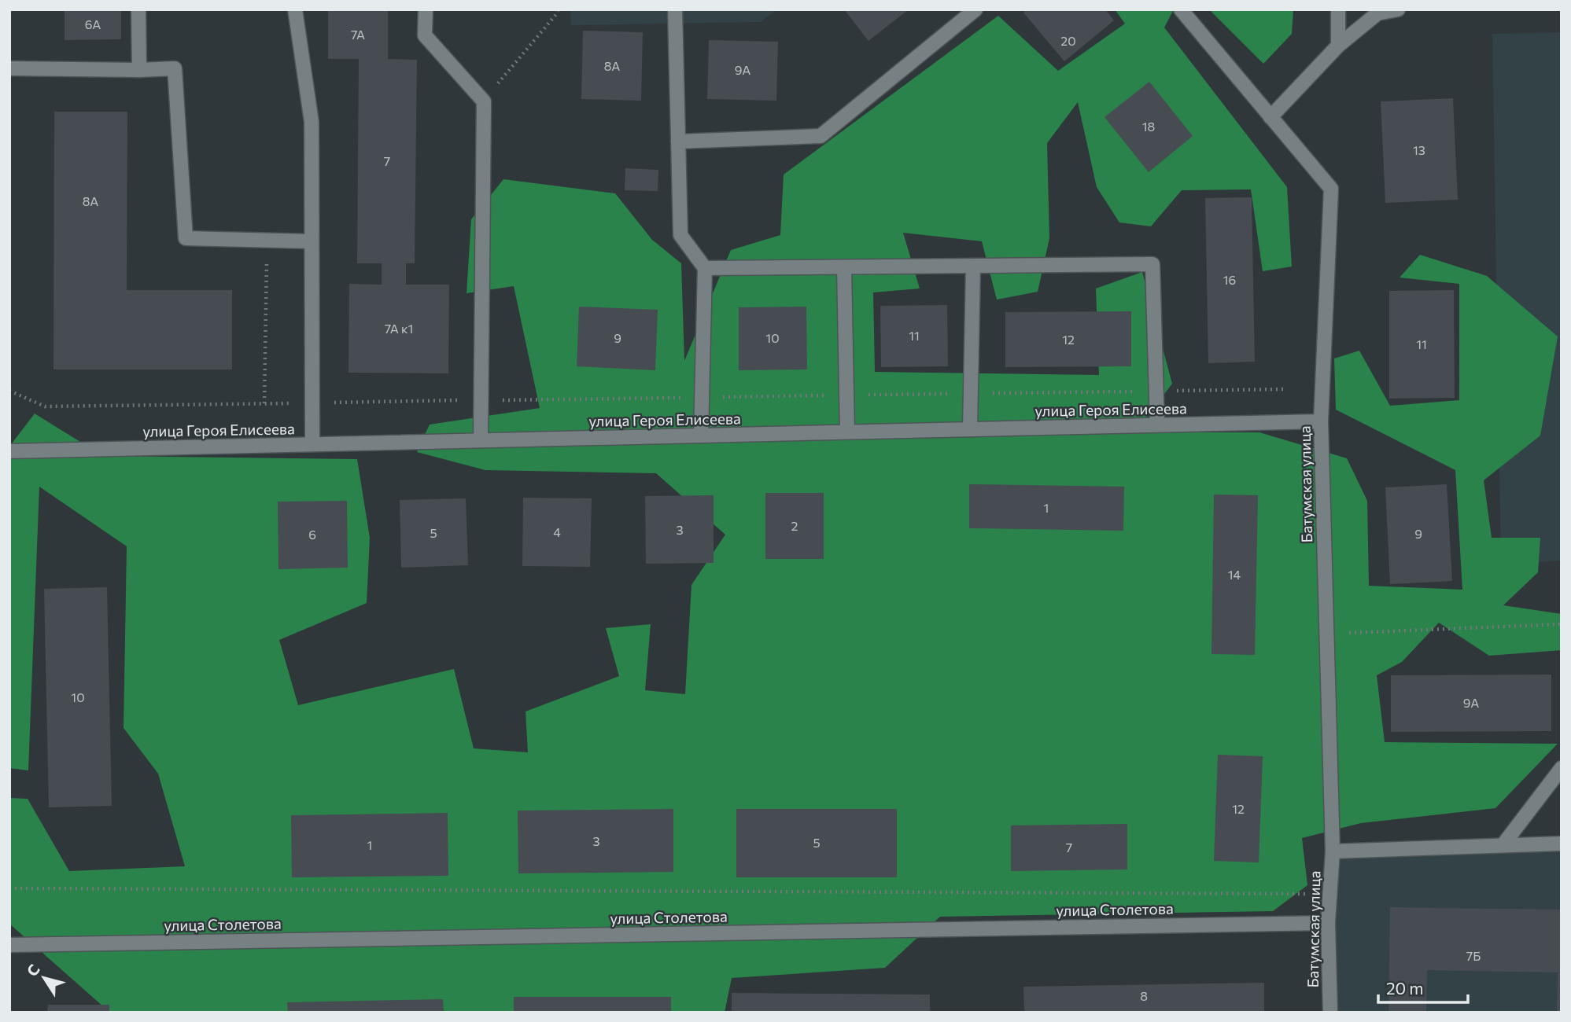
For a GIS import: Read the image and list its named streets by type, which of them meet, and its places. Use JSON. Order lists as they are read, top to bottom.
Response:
{
  "streets": {
    "street": ["улица Героя Елисеева", "Батумская улица", "улица Столетова"]
  },
  "crossings": [
    ["улица Героя Елисеева", "Батумская улица"],
    ["Батумская улица", "улица Столетова"]
  ],
  "house_numbers": [
    "6А",
    "7А",
    "20",
    "8А",
    "9А",
    "18",
    "13",
    "7",
    "8А",
    "16",
    "7А к1",
    "11",
    "9",
    "10",
    "12",
    "11",
    "1",
    "2",
    "3",
    "4",
    "5",
    "9",
    "6",
    "14",
    "10",
    "9А",
    "12",
    "3",
    "5",
    "1",
    "7",
    "7Б",
    "8"
  ],
  "scale_bar": "20 m",
  "north": "top left"
}
